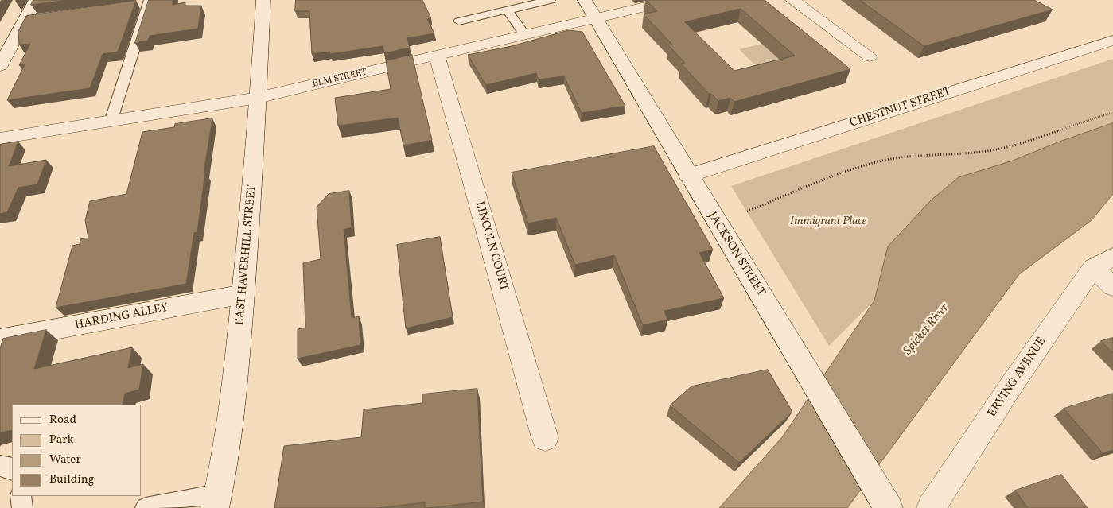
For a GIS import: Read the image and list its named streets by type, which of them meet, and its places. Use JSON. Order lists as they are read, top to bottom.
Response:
{
  "streets": {
    "street": [
      "ELM STREET",
      "CHESTNUT STREET",
      "LINCOLN COURT",
      "JACKSON STREET",
      "EAST HAVERHILL STREET",
      "HARDING ALLEY",
      "ERVING AVENUE"
    ]
  },
  "crossings": [
    ["ELM STREET", "LINCOLN COURT"],
    ["ELM STREET", "JACKSON STREET"],
    ["ELM STREET", "EAST HAVERHILL STREET"],
    ["CHESTNUT STREET", "JACKSON STREET"],
    ["EAST HAVERHILL STREET", "HARDING ALLEY"]
  ],
  "water": ["Spicket River"],
  "parks": ["Immigrant Place"],
  "legend": [
    "Road",
    "Park",
    "Water",
    "Building"
  ]
}
